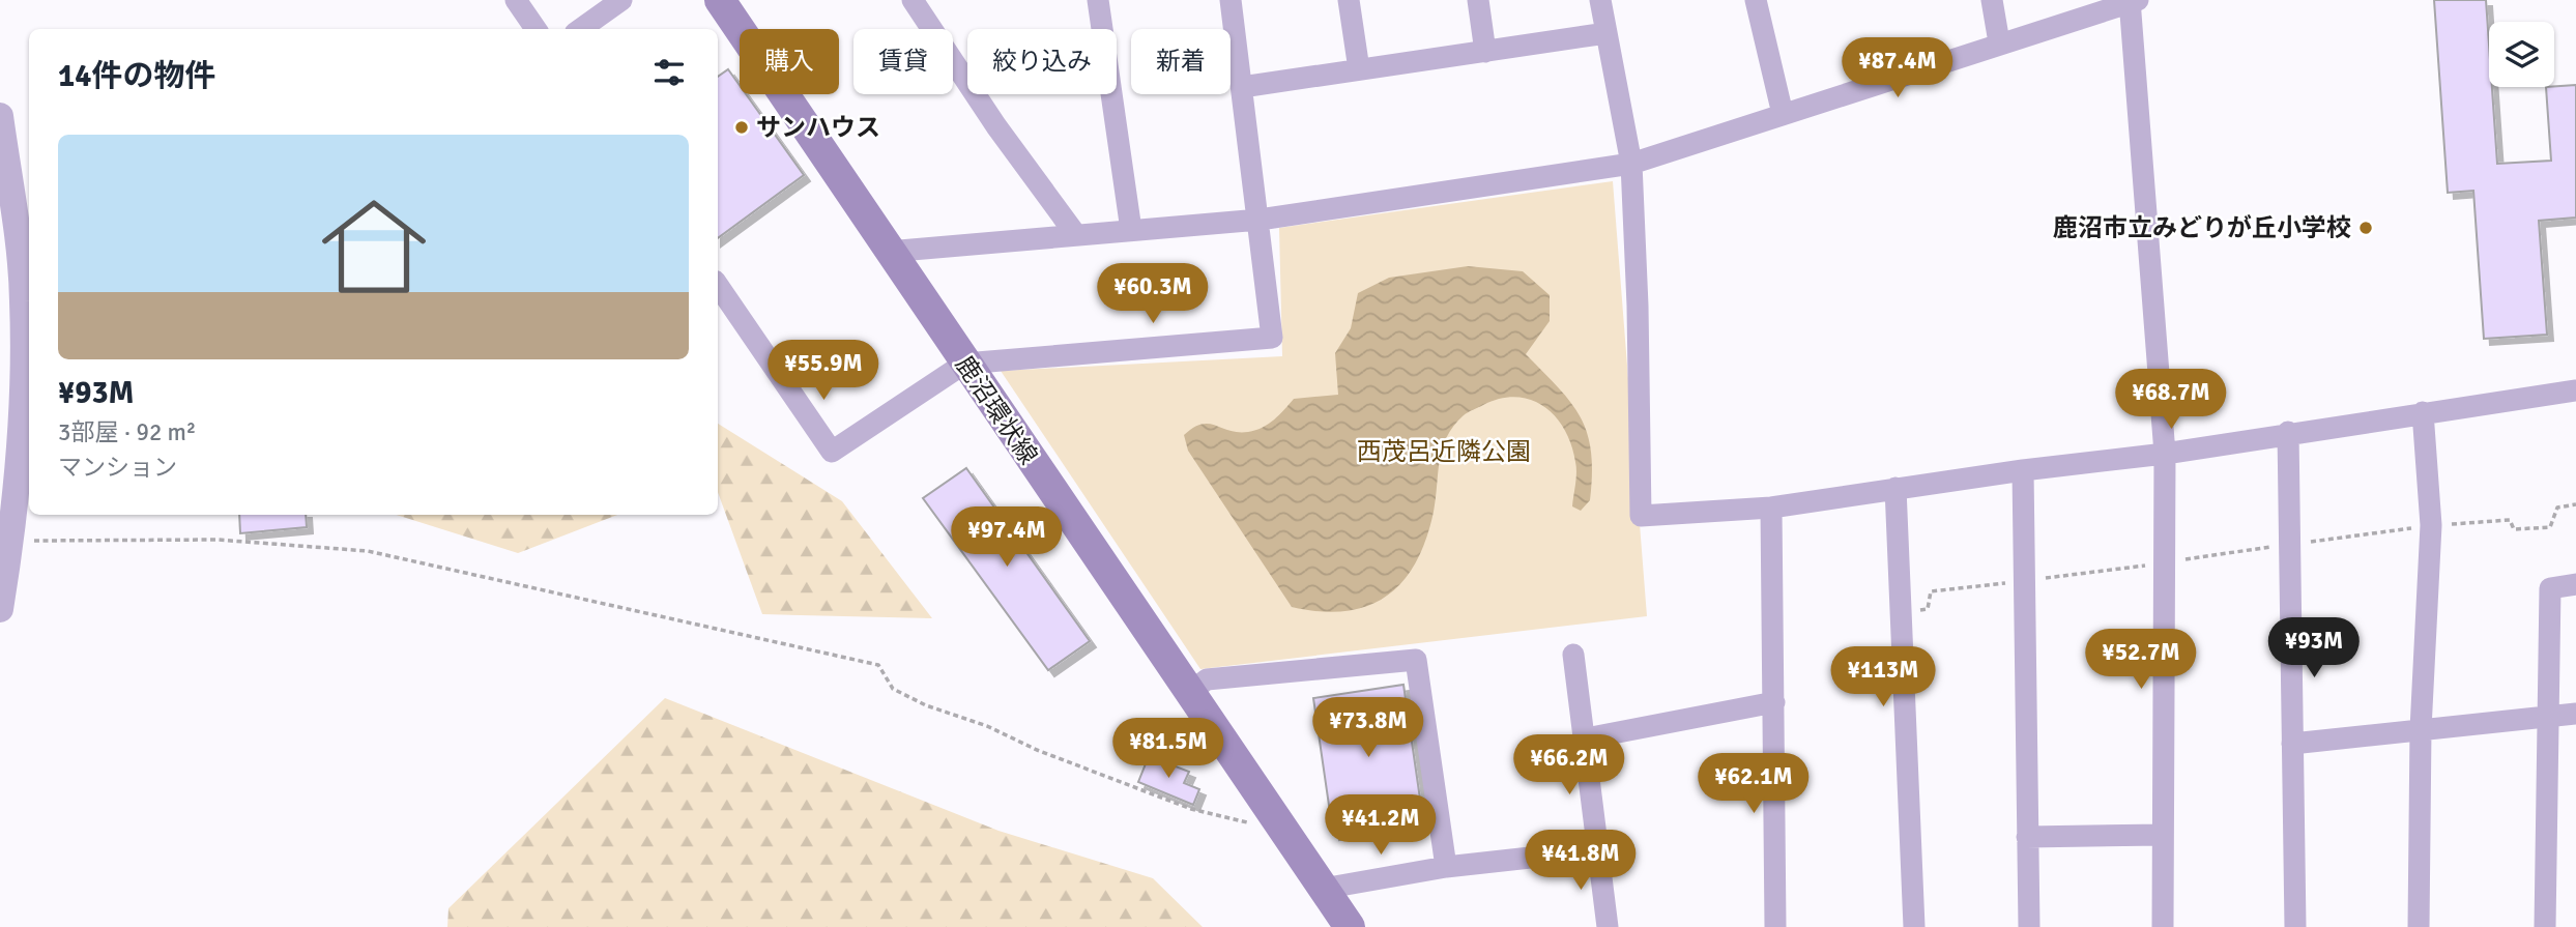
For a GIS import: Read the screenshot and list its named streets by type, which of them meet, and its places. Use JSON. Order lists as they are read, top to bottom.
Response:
{
  "streets": {
    "main road": ["鹿沼環状線"]
  },
  "parks": ["西茂呂近隣公園"],
  "places": ["サンハウス", "鹿沼市立みどりが丘小学校"],
  "page": {
    "chip": [
      "購入",
      "賃貸",
      "絞り込み",
      "新着"
    ],
    "heading": "14件の物件",
    "price": [
      "¥87.4M",
      "¥60.3M",
      "¥55.9M",
      "¥68.7M",
      "¥97.4M",
      "¥93M",
      "¥52.7M",
      "¥113M",
      "¥73.8M",
      "¥81.5M",
      "¥66.2M",
      "¥62.1M",
      "¥41.2M",
      "¥41.8M"
    ],
    "list": [
      {
        "name": "¥93M",
        "note": "3部屋 · 92 m² · マンション"
      }
    ]
  }
}
